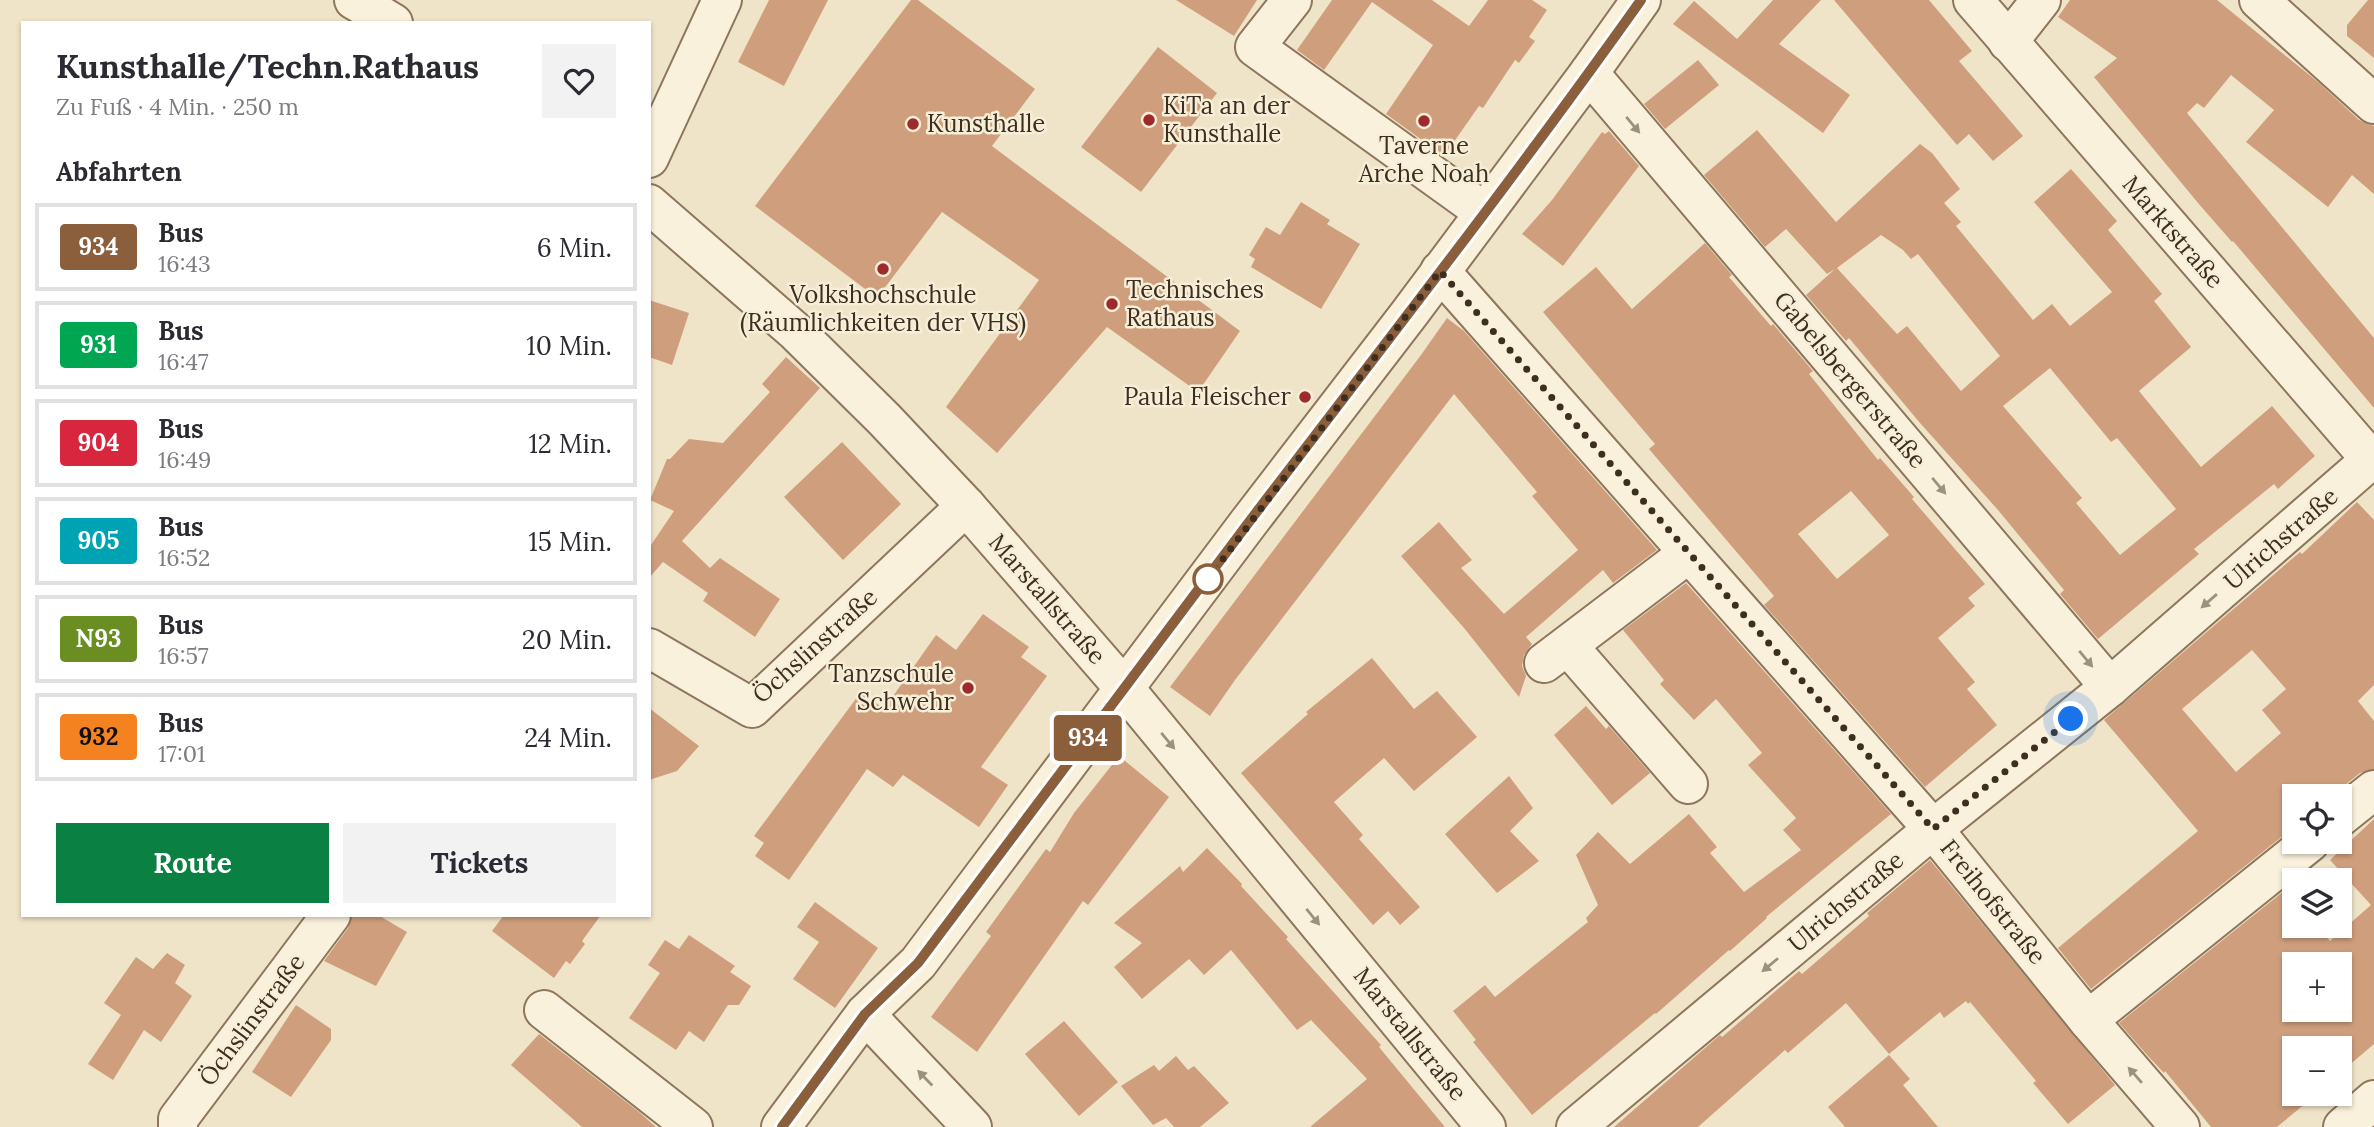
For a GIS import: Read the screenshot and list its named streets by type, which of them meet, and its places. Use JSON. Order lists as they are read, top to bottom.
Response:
{
  "streets": {
    "street": [
      "Marktstraße",
      "Gabelsbergerstraße",
      "Ulrichstraße",
      "Marstallstraße",
      "Öchslinstraße",
      "Freihofstraße"
    ]
  },
  "crossings": [
    ["Marktstraße", "Ulrichstraße"],
    ["Gabelsbergerstraße", "Ulrichstraße"],
    ["Ulrichstraße", "Freihofstraße"],
    ["Marstallstraße", "Öchslinstraße"]
  ],
  "one_way": ["Gabelsbergerstraße", "Ulrichstraße", "Marstallstraße"],
  "places": [
    "KiTa an der Kunsthalle",
    "Taverne Arche Noah",
    "Kunsthalle",
    "Volkshochschule (Räumlichkeiten der VHS)",
    "Technisches Rathaus",
    "Paula Fleischer",
    "Tanzschule Schwehr"
  ],
  "lines": ["bus line 934"],
  "page": {
    "on_map": "934",
    "heading": [
      ["Kunsthalle/Techn.Rathaus", "Zu Fuß · 4 Min. · 250 m"],
      "Abfahrten"
    ],
    "list": [
      {
        "mark": "934",
        "name": "Bus",
        "note": "16:43",
        "value": "6 Min."
      },
      {
        "mark": "931",
        "name": "Bus",
        "note": "16:47",
        "value": "10 Min."
      },
      {
        "mark": "904",
        "name": "Bus",
        "note": "16:49",
        "value": "12 Min."
      },
      {
        "mark": "905",
        "name": "Bus",
        "note": "16:52",
        "value": "15 Min."
      },
      {
        "mark": "N93",
        "name": "Bus",
        "note": "16:57",
        "value": "20 Min."
      },
      {
        "mark": "932",
        "name": "Bus",
        "note": "17:01",
        "value": "24 Min."
      }
    ],
    "map_buttons": ["+", "−"],
    "buttons": ["Route", "Tickets"]
  }
}
